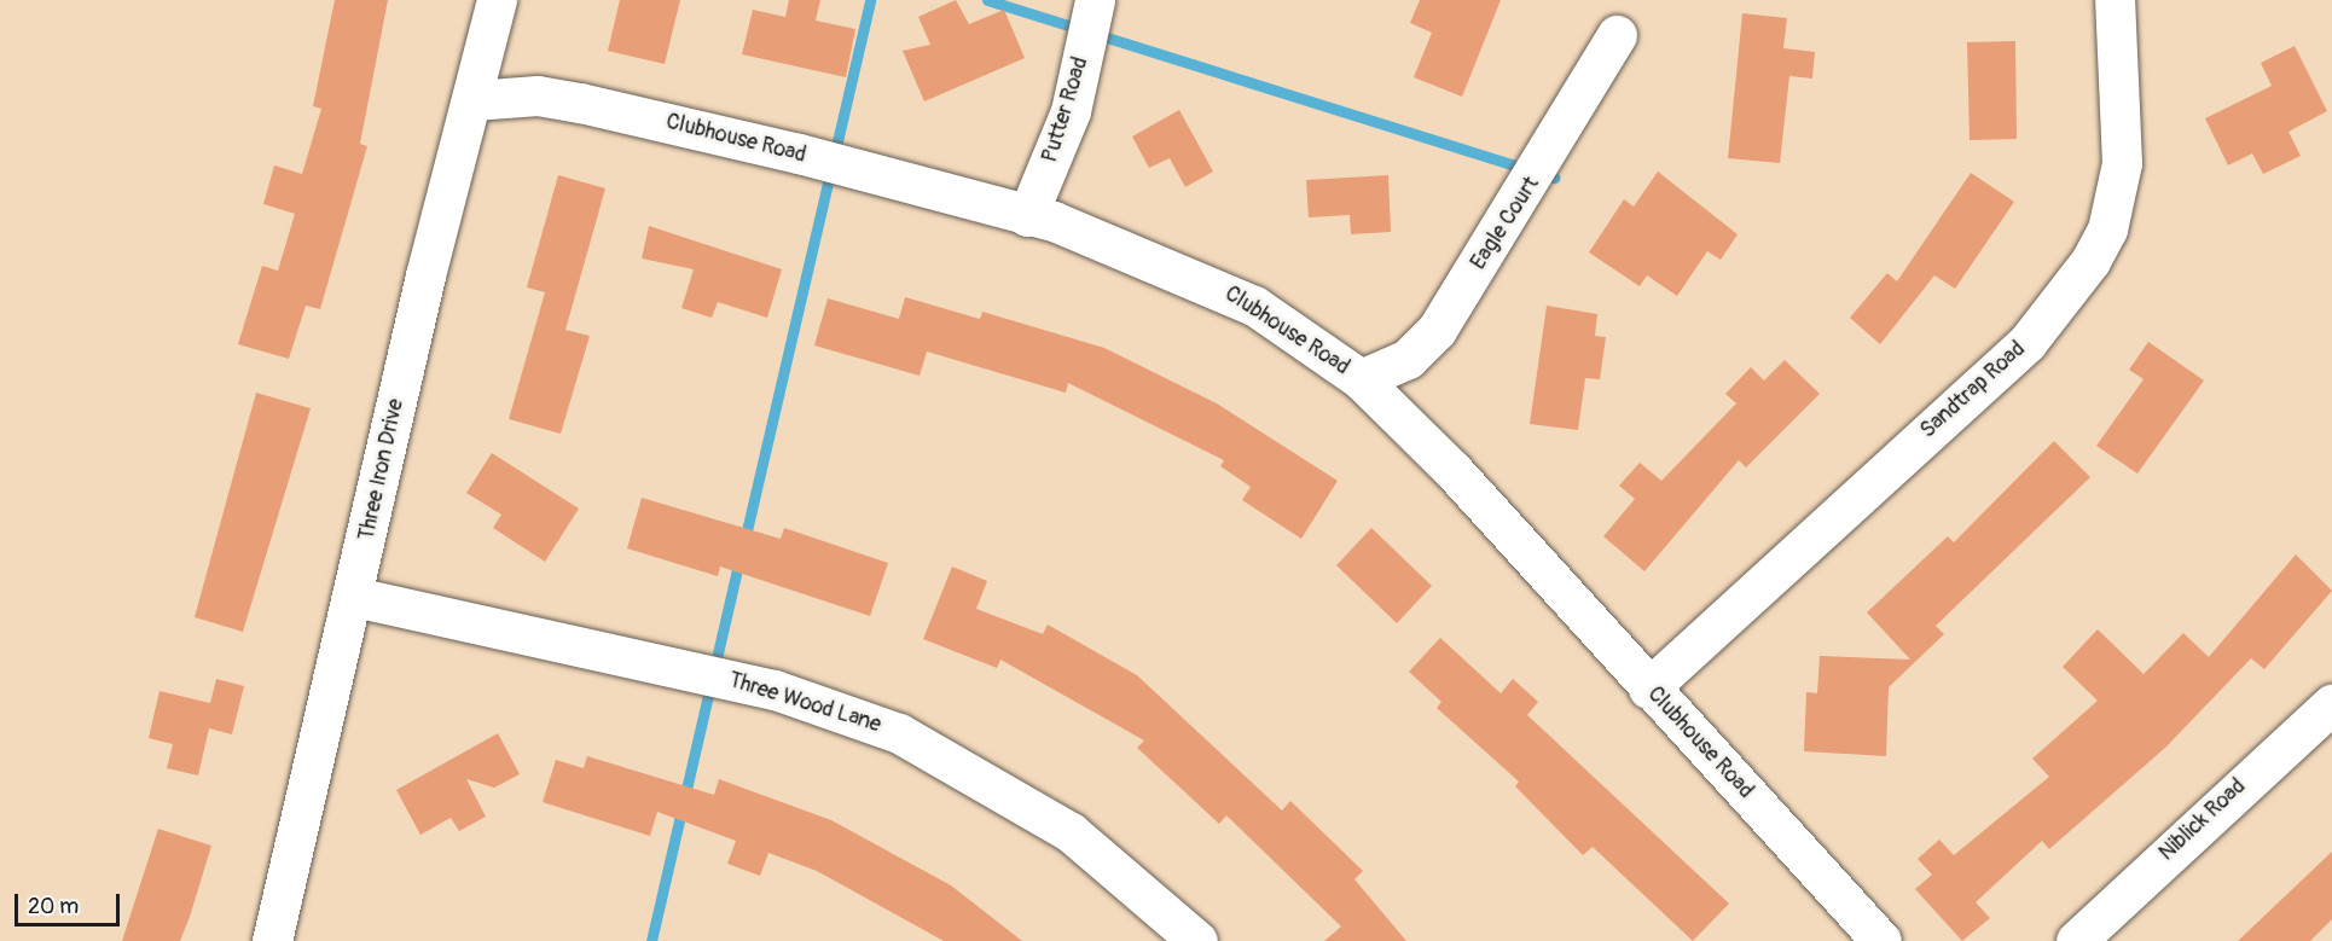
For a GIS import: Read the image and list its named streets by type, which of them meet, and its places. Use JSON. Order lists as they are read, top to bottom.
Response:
{
  "streets": {
    "street": [
      "Putter Road",
      "Clubhouse Road",
      "Eagle Court",
      "Sandtrap Road",
      "Three Iron Drive",
      "Three Wood Lane",
      "Niblick Road"
    ]
  },
  "crossings": [
    ["Putter Road", "Clubhouse Road"],
    ["Clubhouse Road", "Eagle Court"],
    ["Clubhouse Road", "Sandtrap Road"],
    ["Clubhouse Road", "Three Iron Drive"],
    ["Three Iron Drive", "Three Wood Lane"]
  ],
  "scale_bar": "20 m"
}
